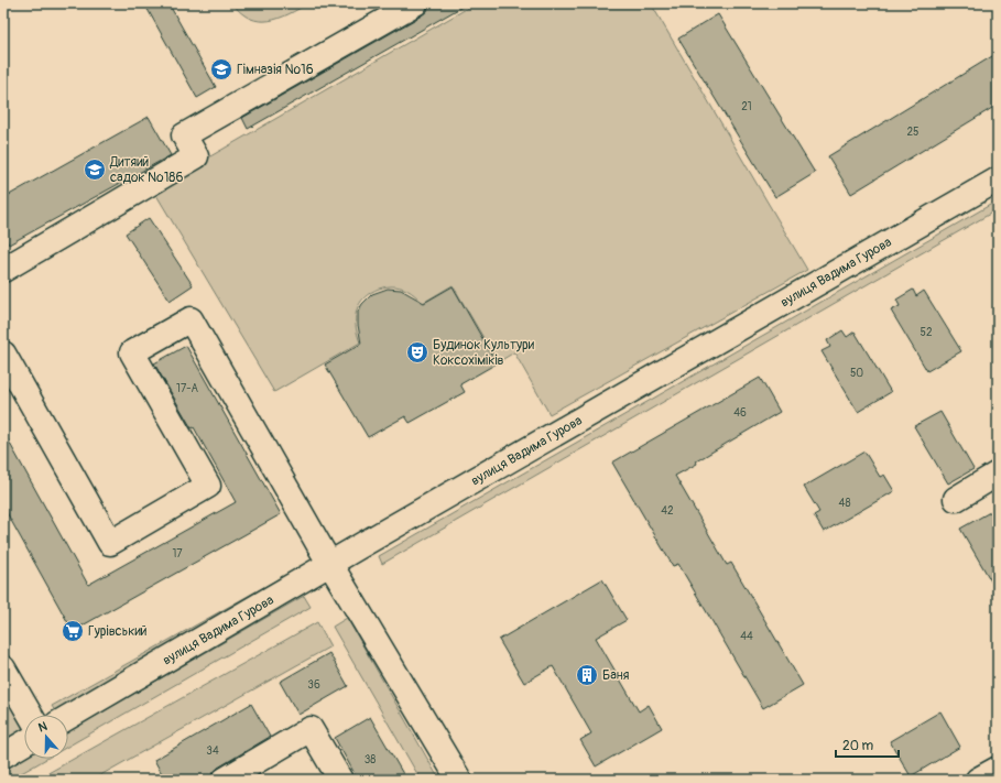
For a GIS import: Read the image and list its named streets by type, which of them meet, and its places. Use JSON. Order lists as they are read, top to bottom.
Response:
{
  "streets": {
    "street": ["вулиця Вадима Гурова"]
  },
  "places": {
    "school or university": ["Гімназія №16", "Дитяий садок №186"],
    "theatre": ["Будинок Культури Коксохіміків"],
    "supermarket": ["Гурівський"],
    "building": ["Баня"]
  },
  "house_numbers": [
    "21",
    "25",
    "52",
    "50",
    "17-А",
    "46",
    "48",
    "42",
    "17",
    "44",
    "36",
    "34",
    "38"
  ],
  "scale_bar": "20 m",
  "north": "top"
}
